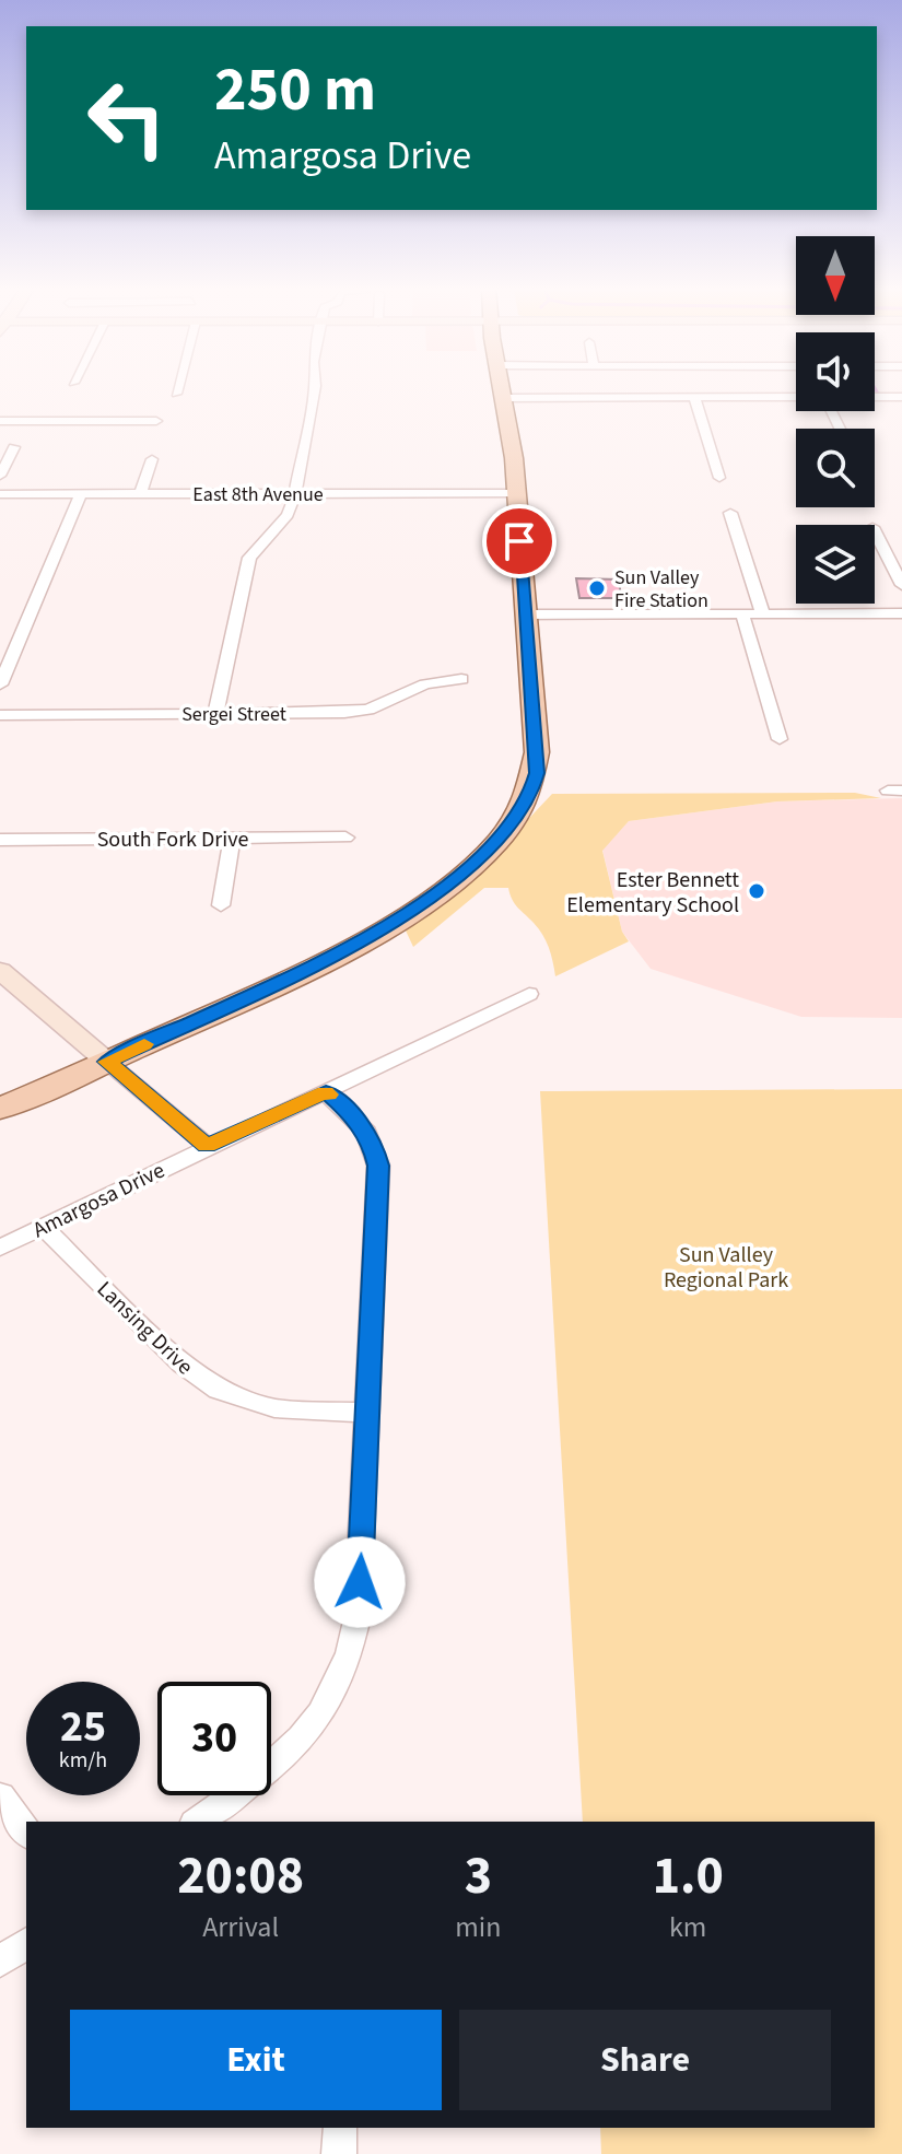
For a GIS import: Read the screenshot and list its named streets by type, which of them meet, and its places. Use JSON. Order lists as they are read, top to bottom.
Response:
{
  "streets": {
    "street": [
      "East 8th Avenue",
      "Sergei Street",
      "South Fork Drive",
      "Amargosa Drive",
      "Lansing Drive"
    ]
  },
  "crossings": [
    ["Amargosa Drive", "Lansing Drive"]
  ],
  "parks": ["Sun Valley Regional Park"],
  "places": ["Sun Valley Fire Station", "Ester Bennett Elementary School"],
  "north": "bottom",
  "page": {
    "turn": ["250 m", "Amargosa Drive"],
    "speed": "25 km/h",
    "limit": "30",
    "eta": [
      "20:08",
      "Arrival",
      "3",
      "min",
      "1.0",
      "km"
    ],
    "buttons": ["Exit", "Share"]
  }
}
